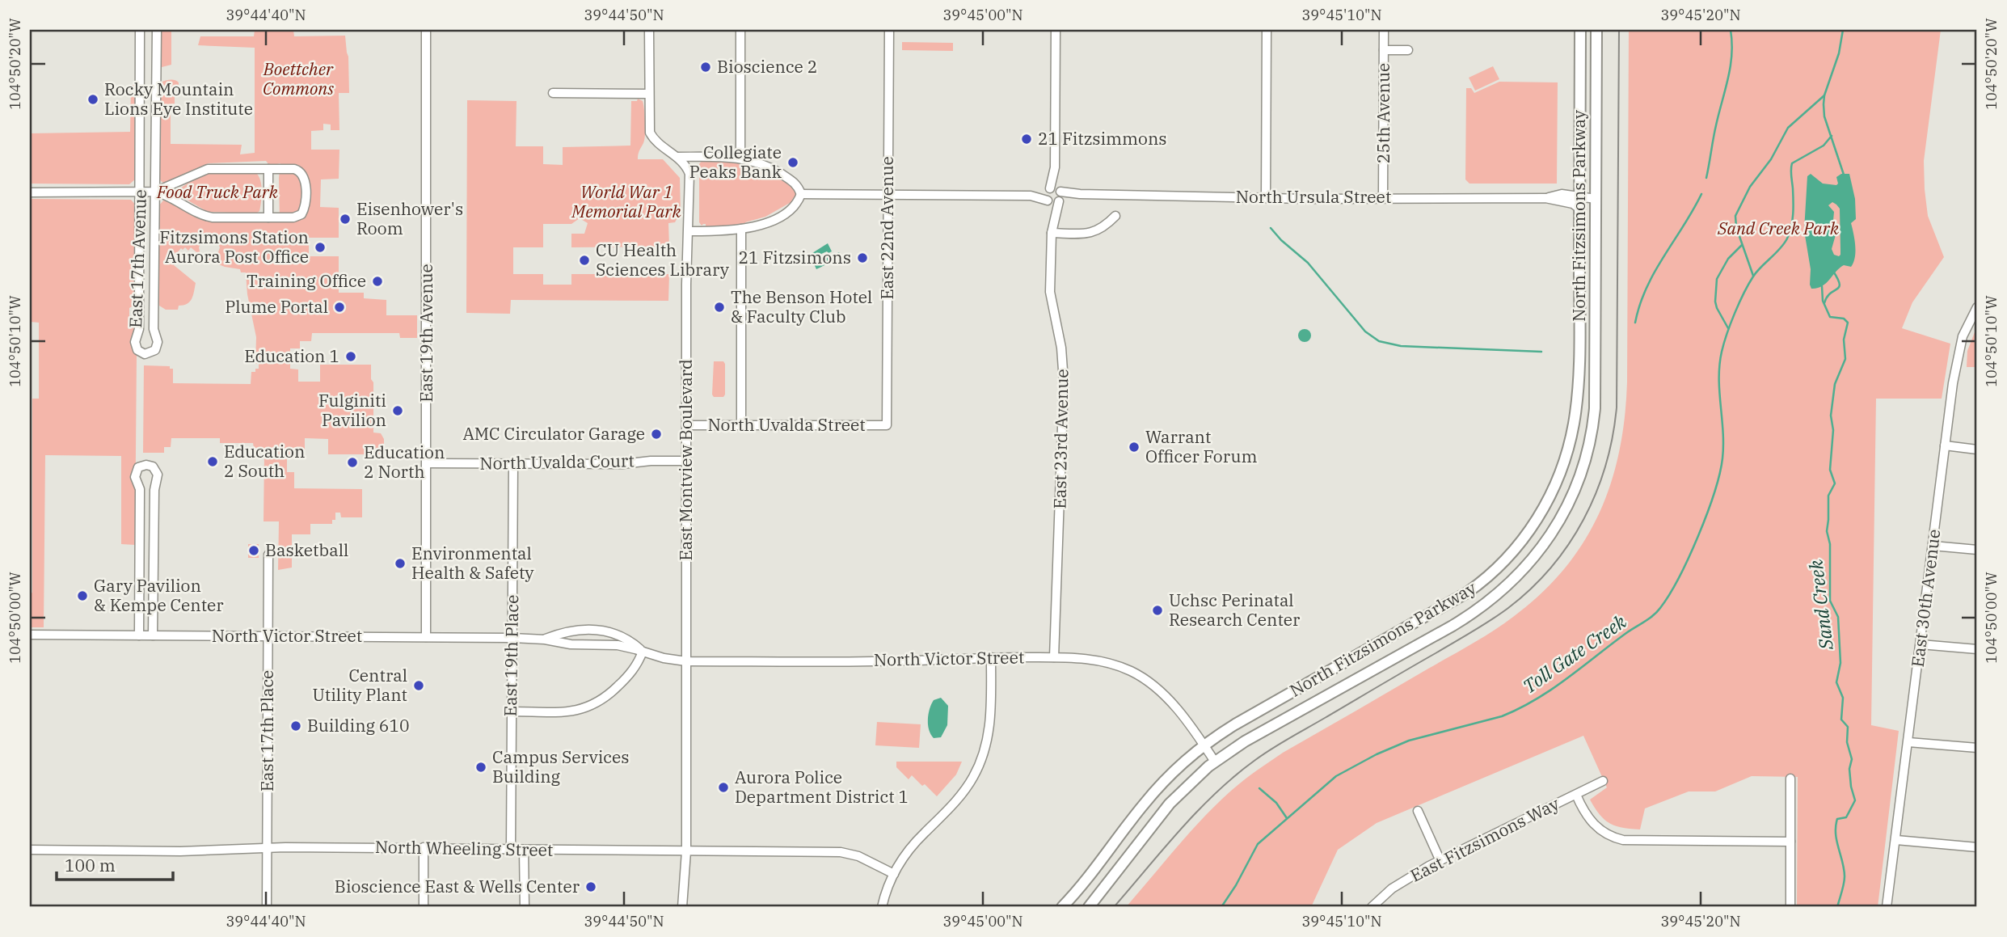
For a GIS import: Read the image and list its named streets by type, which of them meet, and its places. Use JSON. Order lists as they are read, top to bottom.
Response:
{
  "streets": {
    "main road": ["North Fitzsimons Parkway"],
    "street": [
      "25th Avenue",
      "North Ursula Street",
      "East 22nd Avenue",
      "East 17th Avenue",
      "East 19th Avenue",
      "North Uvalda Street",
      "East 23rd Avenue",
      "East Montview Boulevard",
      "North Uvalda Court",
      "East 30th Avenue",
      "North Victor Street",
      "East 19th Place",
      "East 17th Place",
      "East Fitzsimons Way",
      "North Wheeling Street"
    ]
  },
  "crossings": [
    ["25th Avenue", "North Ursula Street"],
    ["North Ursula Street", "North Fitzsimons Parkway"],
    ["North Ursula Street", "East 23rd Avenue"],
    ["North Fitzsimons Parkway", "North Victor Street"],
    ["East 22nd Avenue", "North Uvalda Street"],
    ["East 19th Avenue", "North Uvalda Court"],
    ["East 19th Avenue", "North Victor Street"],
    ["North Uvalda Street", "East Montview Boulevard"],
    ["East 23rd Avenue", "North Victor Street"],
    ["East Montview Boulevard", "North Uvalda Court"],
    ["East Montview Boulevard", "North Victor Street"],
    ["East Montview Boulevard", "North Wheeling Street"],
    ["North Uvalda Court", "East 19th Place"],
    ["North Victor Street", "East 19th Place"],
    ["North Victor Street", "East 17th Place"],
    ["East 19th Place", "North Wheeling Street"],
    ["East 17th Place", "North Wheeling Street"]
  ],
  "water": ["Sand Creek", "Toll Gate Creek"],
  "parks": [
    "Boettcher Commons",
    "Food Truck Park",
    "World War 1 Memorial Park",
    "Sand Creek Park"
  ],
  "places": [
    "Bioscience 2",
    "Rocky Mountain Lions Eye Institute",
    "21 Fitzsimmons",
    "Collegiate Peaks Bank",
    "Eisenhower's Room",
    "Fitzsimons Station Aurora Post Office",
    "21 Fitzsimons",
    "CU Health Sciences Library",
    "Training Office",
    "Plume Portal",
    "The Benson Hotel & Faculty Club",
    "Education 1",
    "Fulginiti Pavilion",
    "AMC Circulator Garage",
    "Warrant Officer Forum",
    "Education 2 South",
    "Education 2 North",
    "Basketball",
    "Environmental Health & Safety",
    "Gary Pavilion & Kempe Center",
    "Uchsc Perinatal Research Center",
    "Central Utility Plant",
    "Building 610",
    "Campus Services Building",
    "Aurora Police Department District 1",
    "Bioscience East & Wells Center"
  ],
  "scale_bar": "100 m",
  "coordinates": [
    "39°44'40\"N",
    "39°44'50\"N",
    "39°45'00\"N",
    "39°45'10\"N",
    "39°45'20\"N",
    "104°50'20\"W",
    "104°50'10\"W",
    "104°50'00\"W"
  ]
}
